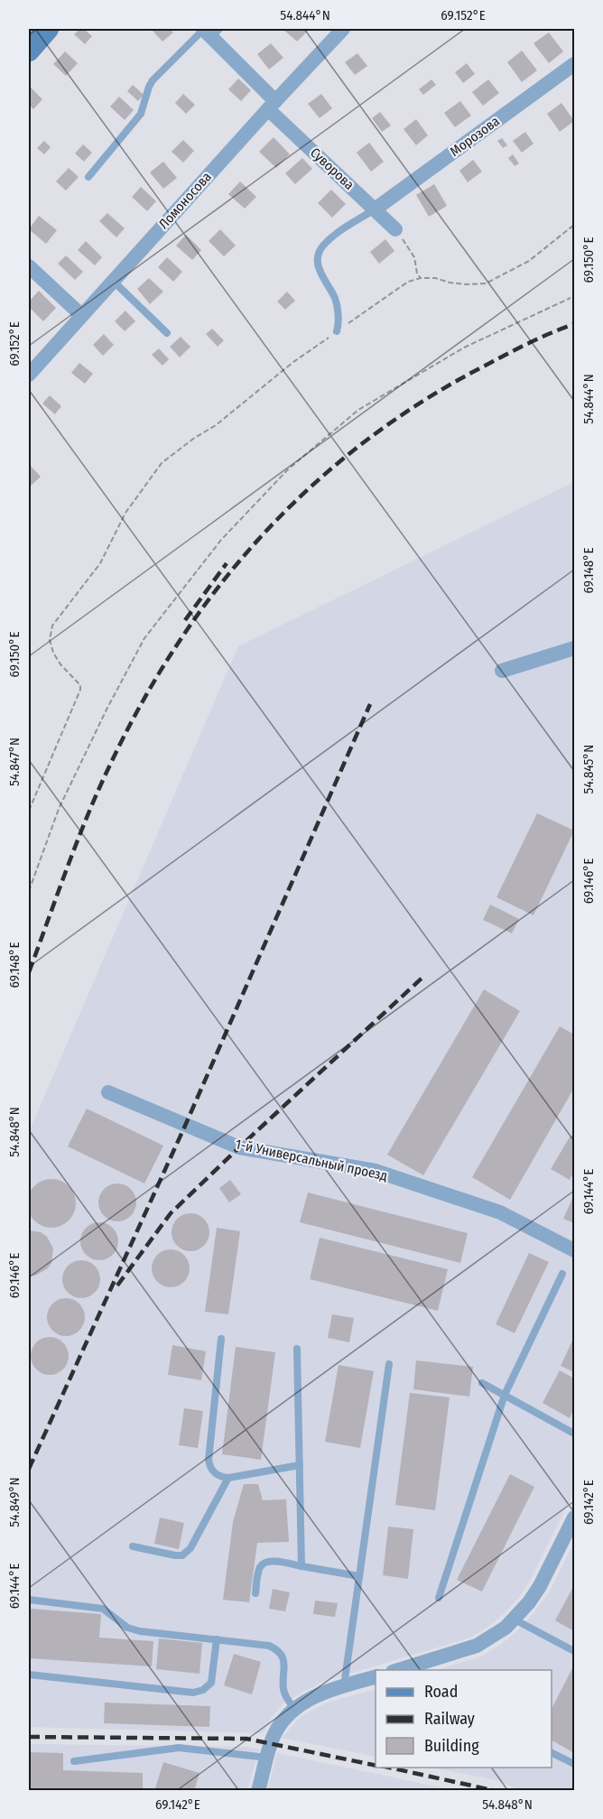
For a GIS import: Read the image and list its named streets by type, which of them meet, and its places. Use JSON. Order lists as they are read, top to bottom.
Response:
{
  "streets": {
    "street": [
      "Морозова",
      "Суворова",
      "Ломоносова",
      "1-й Универсальный проезд"
    ]
  },
  "crossings": [
    ["Морозова", "Суворова"],
    ["Суворова", "Ломоносова"]
  ],
  "legend": ["Road", "Railway", "Building"],
  "coordinates": [
    "54.844°N",
    "69.152°E",
    "69.150°E",
    "69.148°E",
    "54.847°N",
    "54.845°N",
    "69.146°E",
    "54.848°N",
    "69.144°E",
    "69.142°E",
    "54.849°N"
  ]
}
